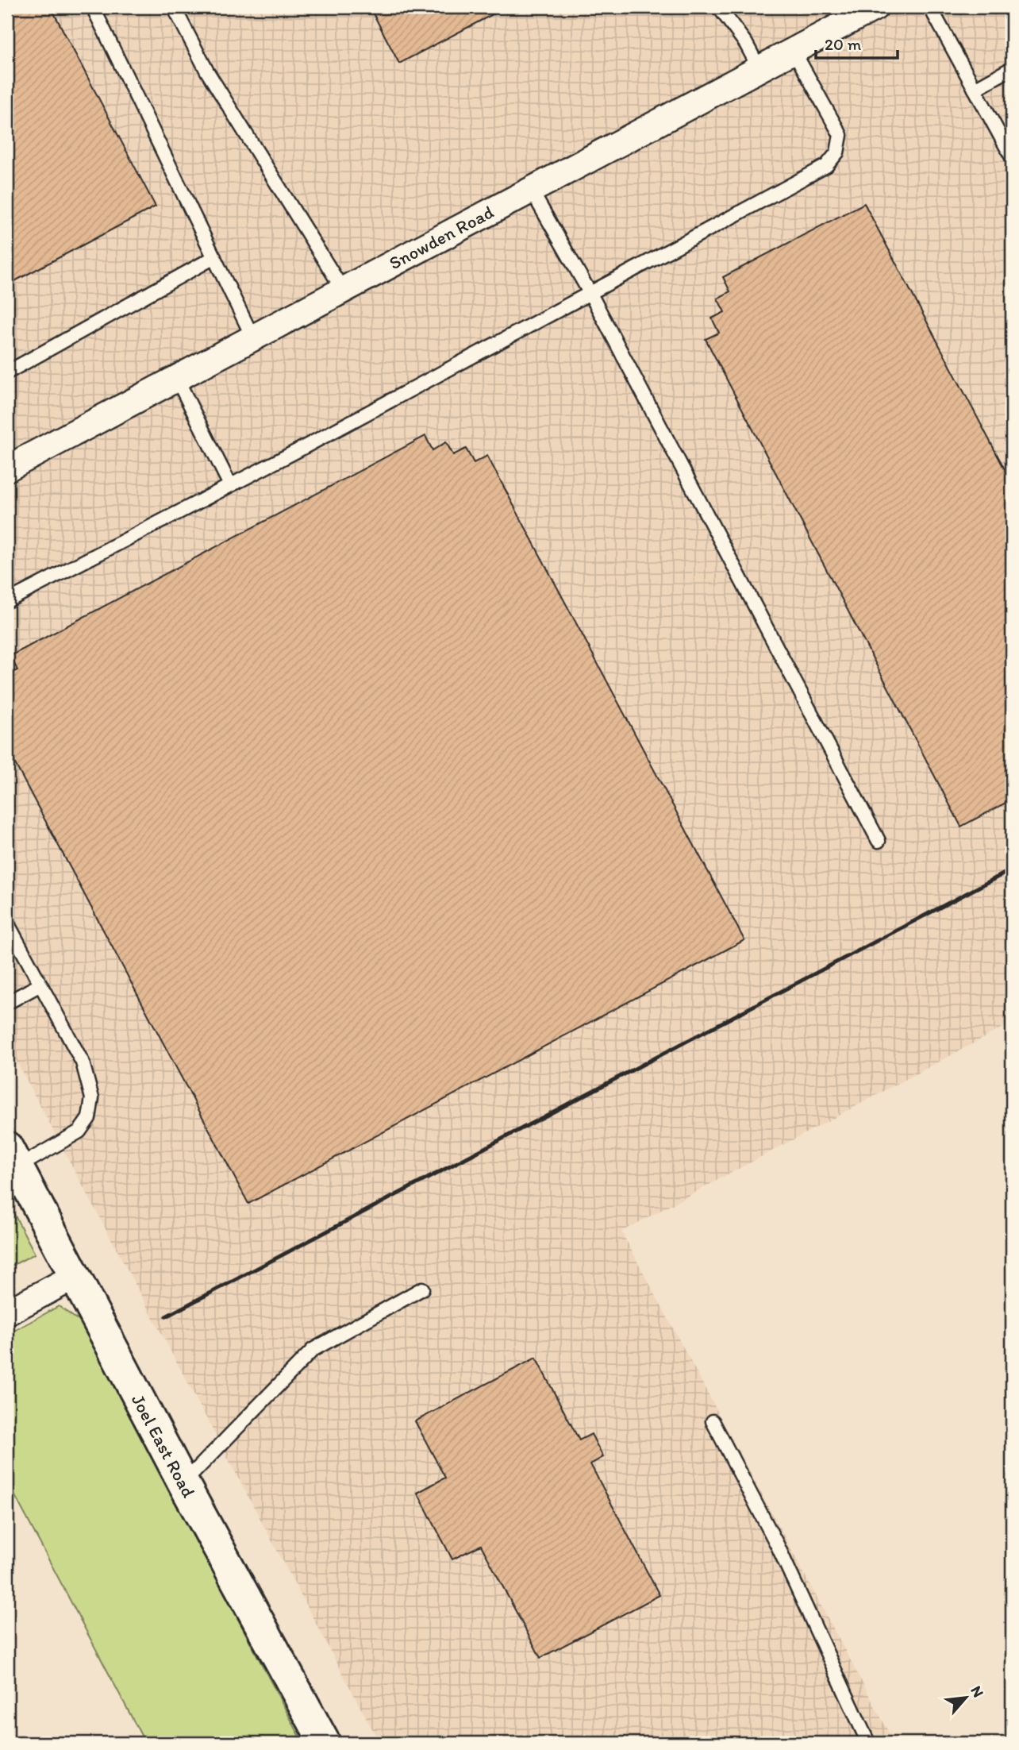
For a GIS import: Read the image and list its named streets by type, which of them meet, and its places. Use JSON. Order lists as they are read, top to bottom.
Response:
{
  "streets": {
    "street": ["Snowden Road", "Joel East Road"]
  },
  "scale_bar": "20 m",
  "north": "top right"
}
